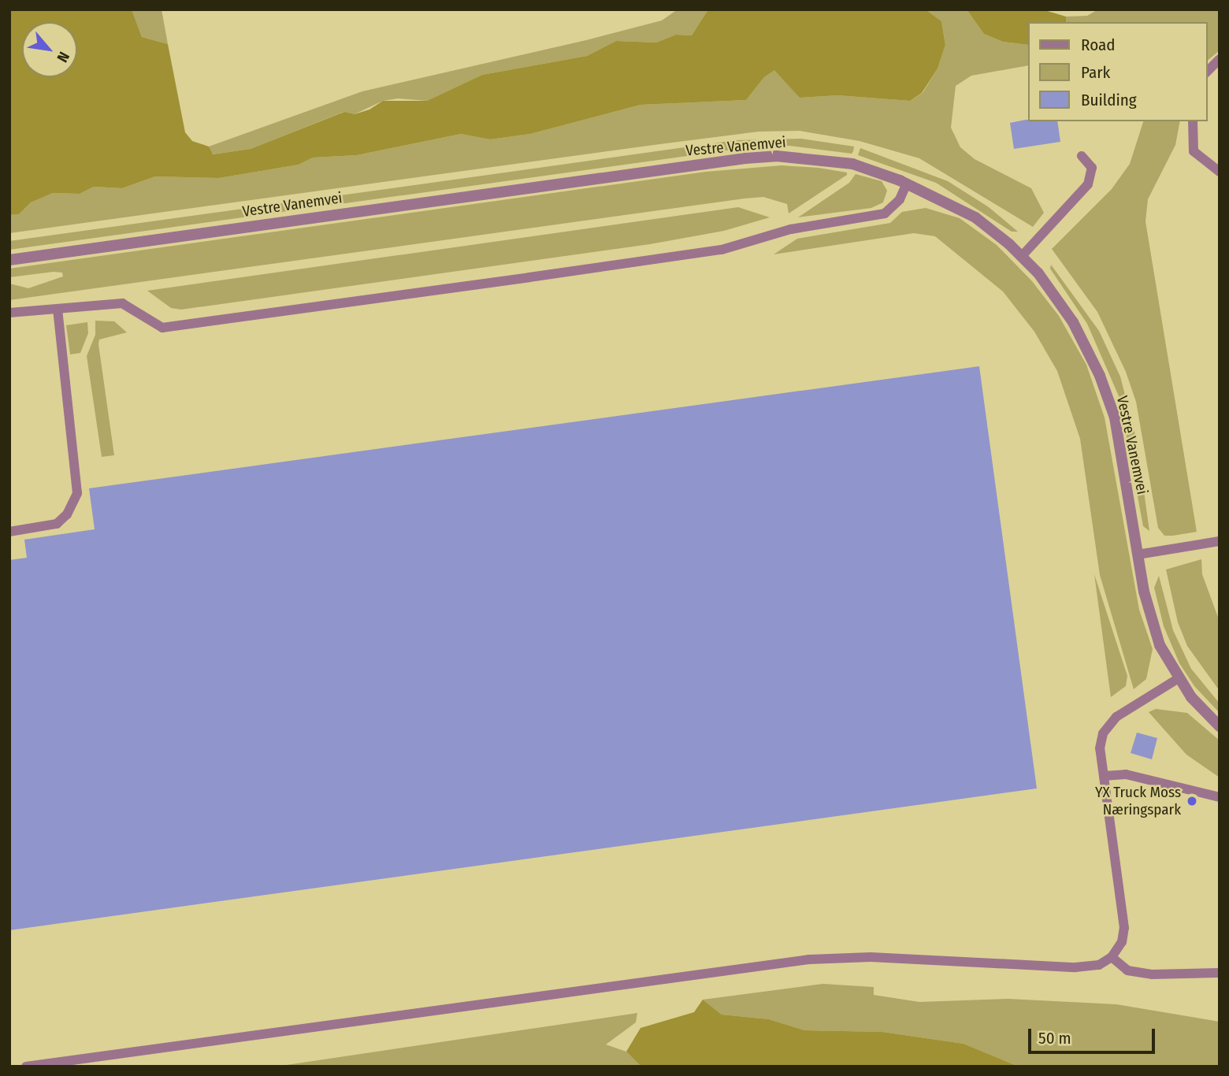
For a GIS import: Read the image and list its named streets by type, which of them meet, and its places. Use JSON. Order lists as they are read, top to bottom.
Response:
{
  "streets": {
    "street": ["Vestre Vanemvei"]
  },
  "places": ["YX Truck Moss Næringspark"],
  "legend": ["Road", "Park", "Building"],
  "scale_bar": "50 m",
  "north": "bottom right"
}
